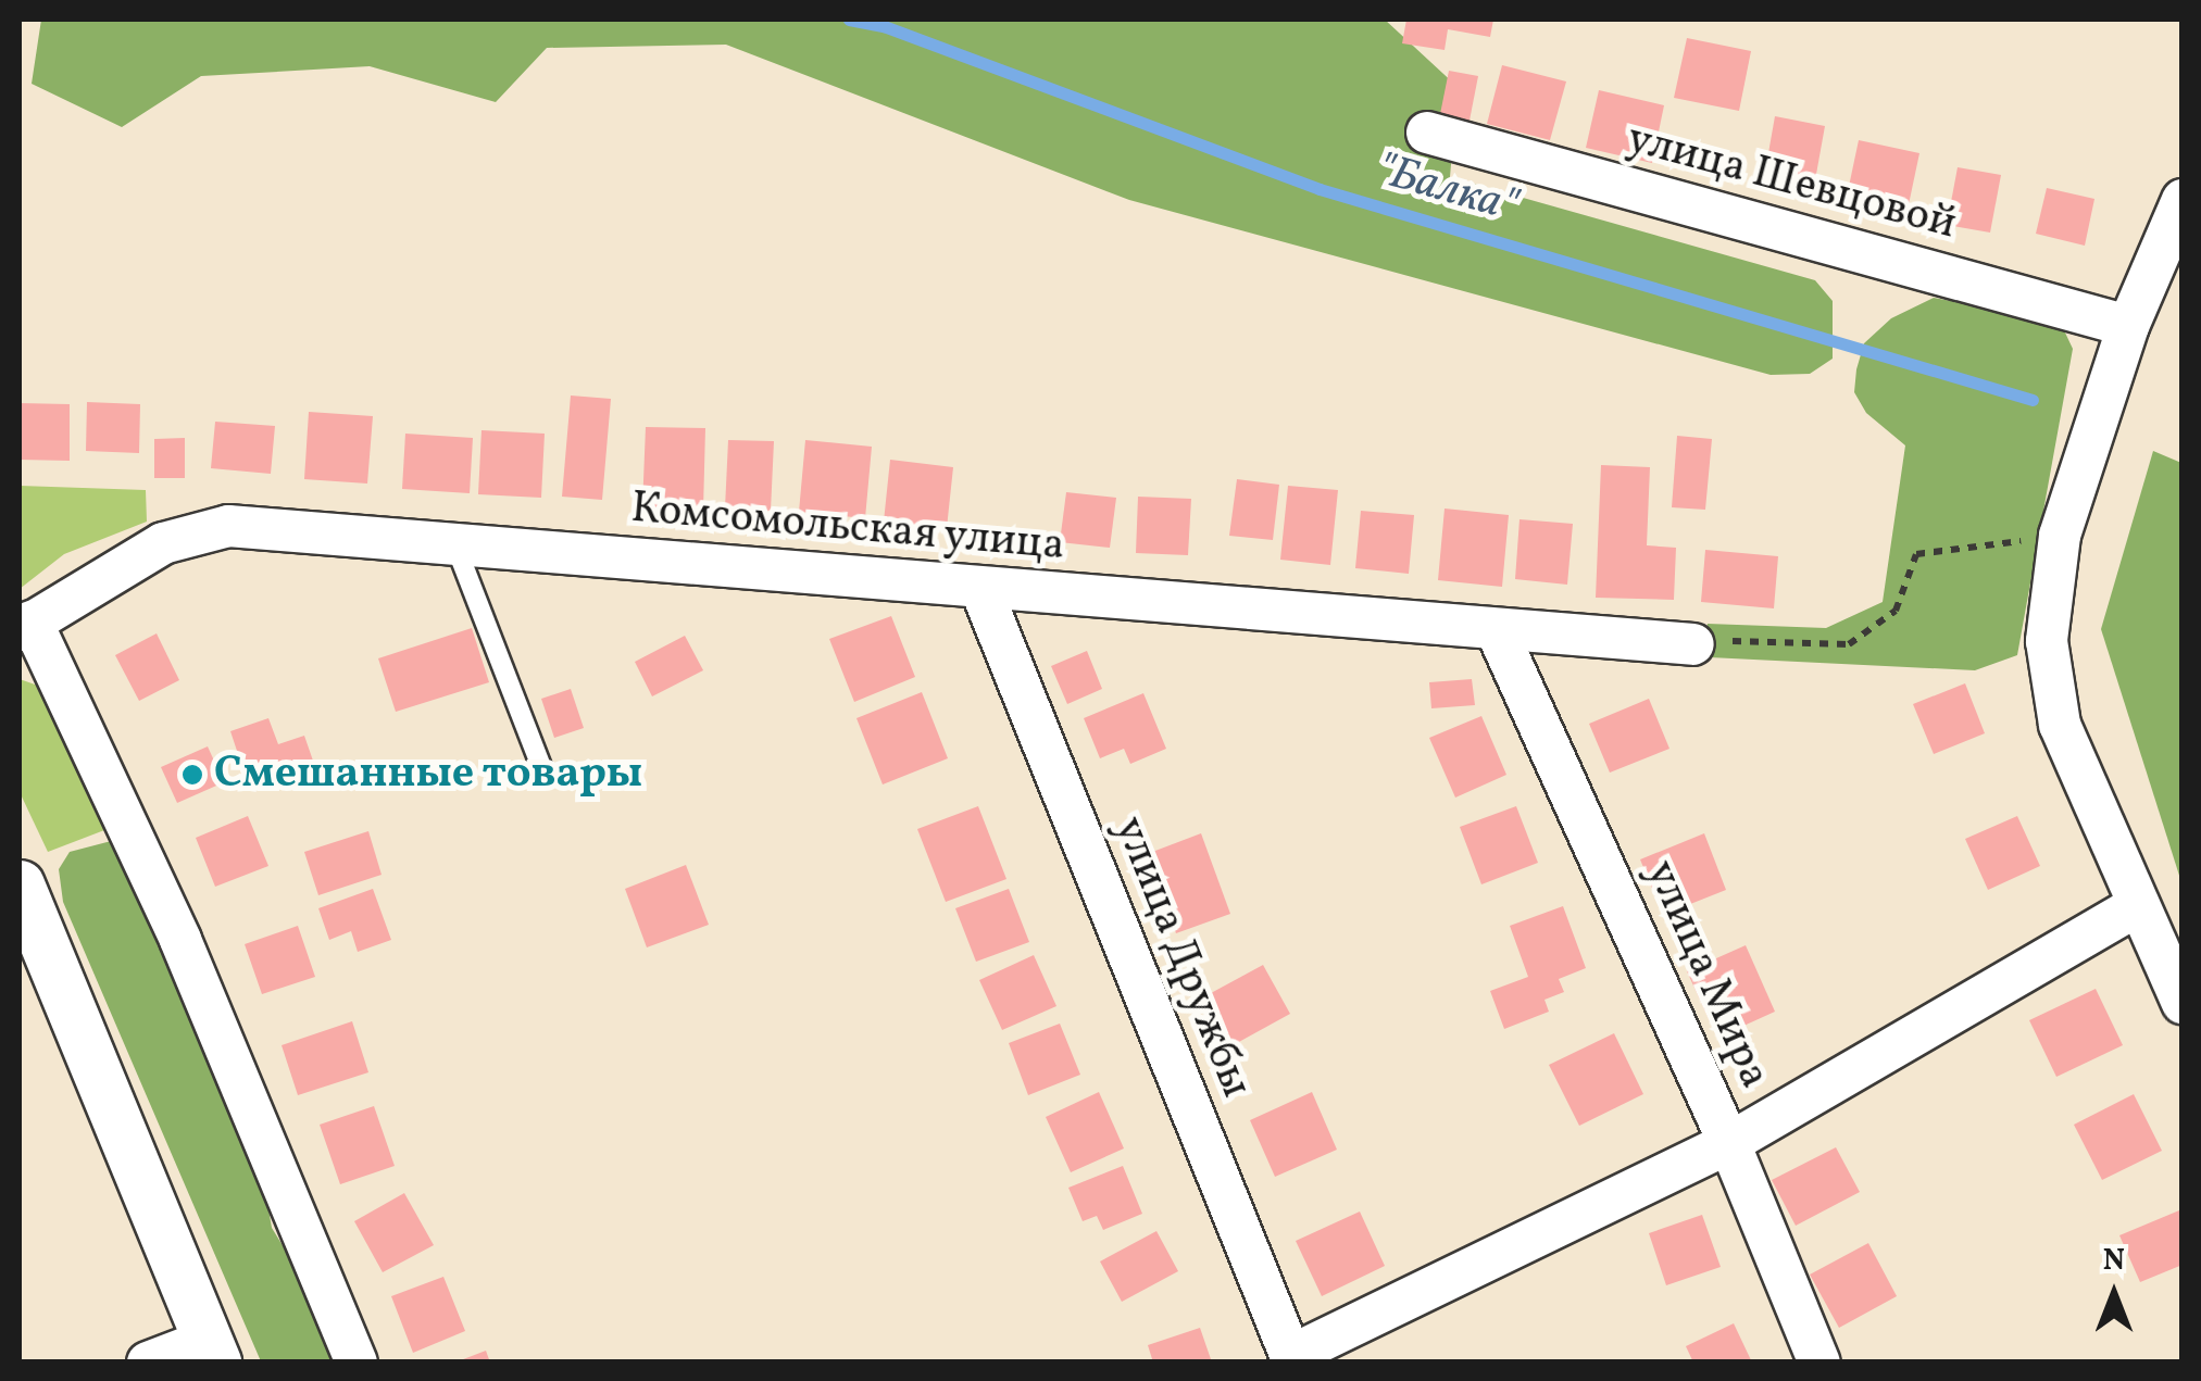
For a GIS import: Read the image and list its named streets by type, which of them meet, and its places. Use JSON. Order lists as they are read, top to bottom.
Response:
{
  "streets": {
    "street": [
      "улица Шевцовой",
      "Комсомольская улица",
      "улица Дружбы",
      "улица Мира"
    ]
  },
  "crossings": [
    ["Комсомольская улица", "улица Дружбы"],
    ["Комсомольская улица", "улица Мира"]
  ],
  "water": ["\"Балка\""],
  "places": ["Смешанные товары"],
  "north": "top"
}
